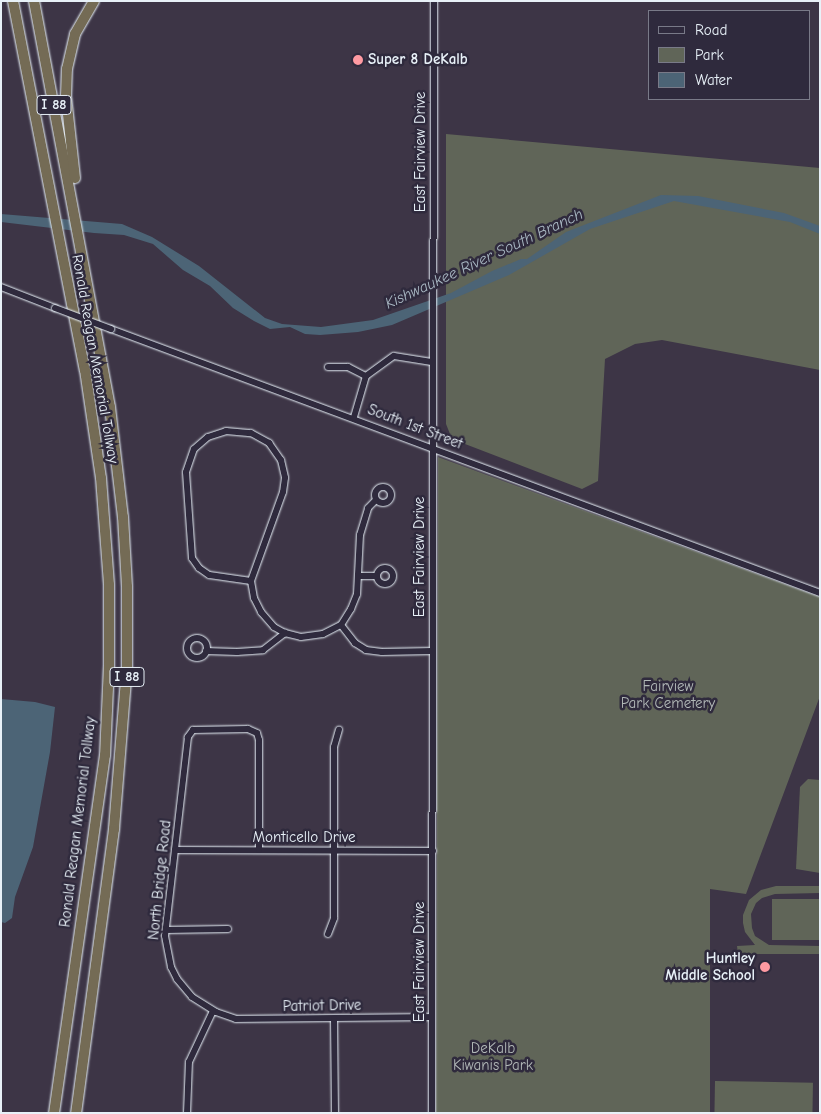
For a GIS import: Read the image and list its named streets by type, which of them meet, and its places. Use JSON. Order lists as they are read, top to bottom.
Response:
{
  "streets": {
    "highway": ["I 88", "Ronald Reagan Memorial Tollway"],
    "street": [
      "East Fairview Drive",
      "South 1st Street",
      "Monticello Drive",
      "North Bridge Road",
      "Patriot Drive"
    ]
  },
  "crossings": [
    ["I 88", "Ronald Reagan Memorial Tollway"],
    ["East Fairview Drive", "South 1st Street"],
    ["East Fairview Drive", "Monticello Drive"],
    ["East Fairview Drive", "Patriot Drive"],
    ["Monticello Drive", "North Bridge Road"],
    ["North Bridge Road", "Patriot Drive"]
  ],
  "water": ["Kishwaukee River South Branch"],
  "parks": ["Fairview Park Cemetery", "DeKalb Kiwanis Park"],
  "places": ["Super 8 DeKalb", "Huntley Middle School"],
  "legend": ["Road", "Park", "Water"]
}
